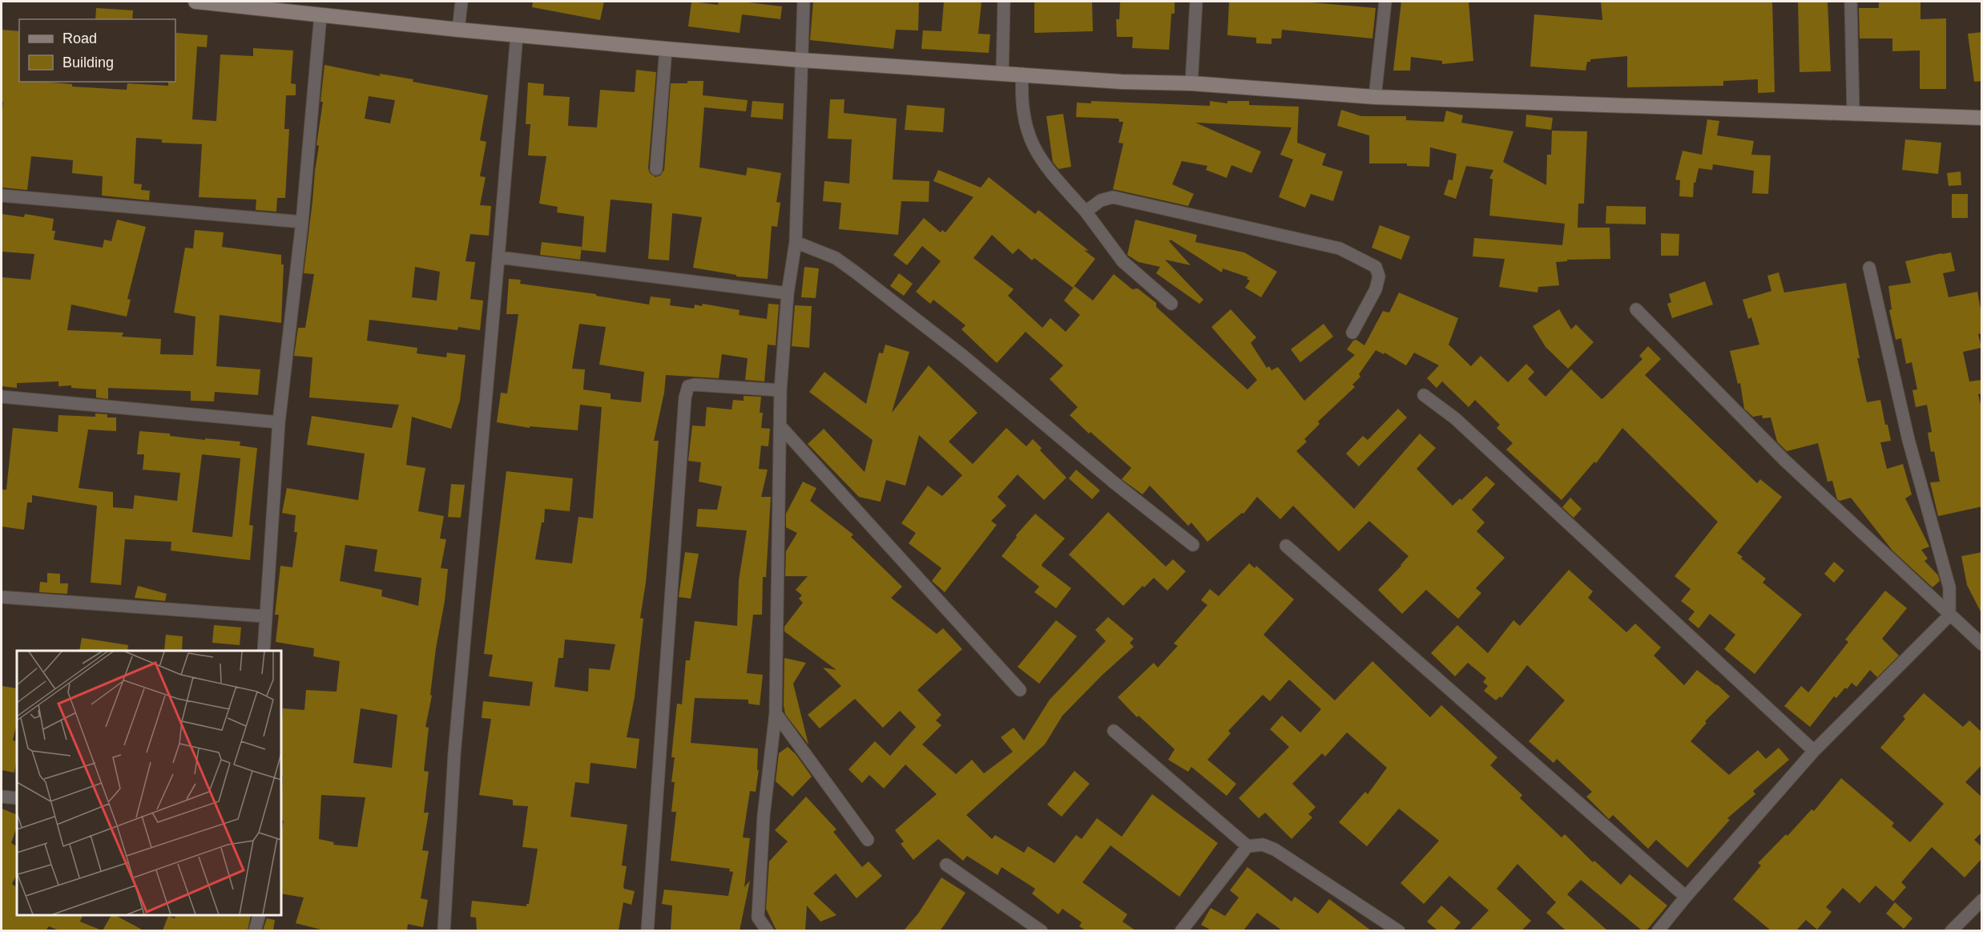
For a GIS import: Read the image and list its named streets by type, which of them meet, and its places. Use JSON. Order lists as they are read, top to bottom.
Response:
{
  "legend": ["Road", "Building"]
}
